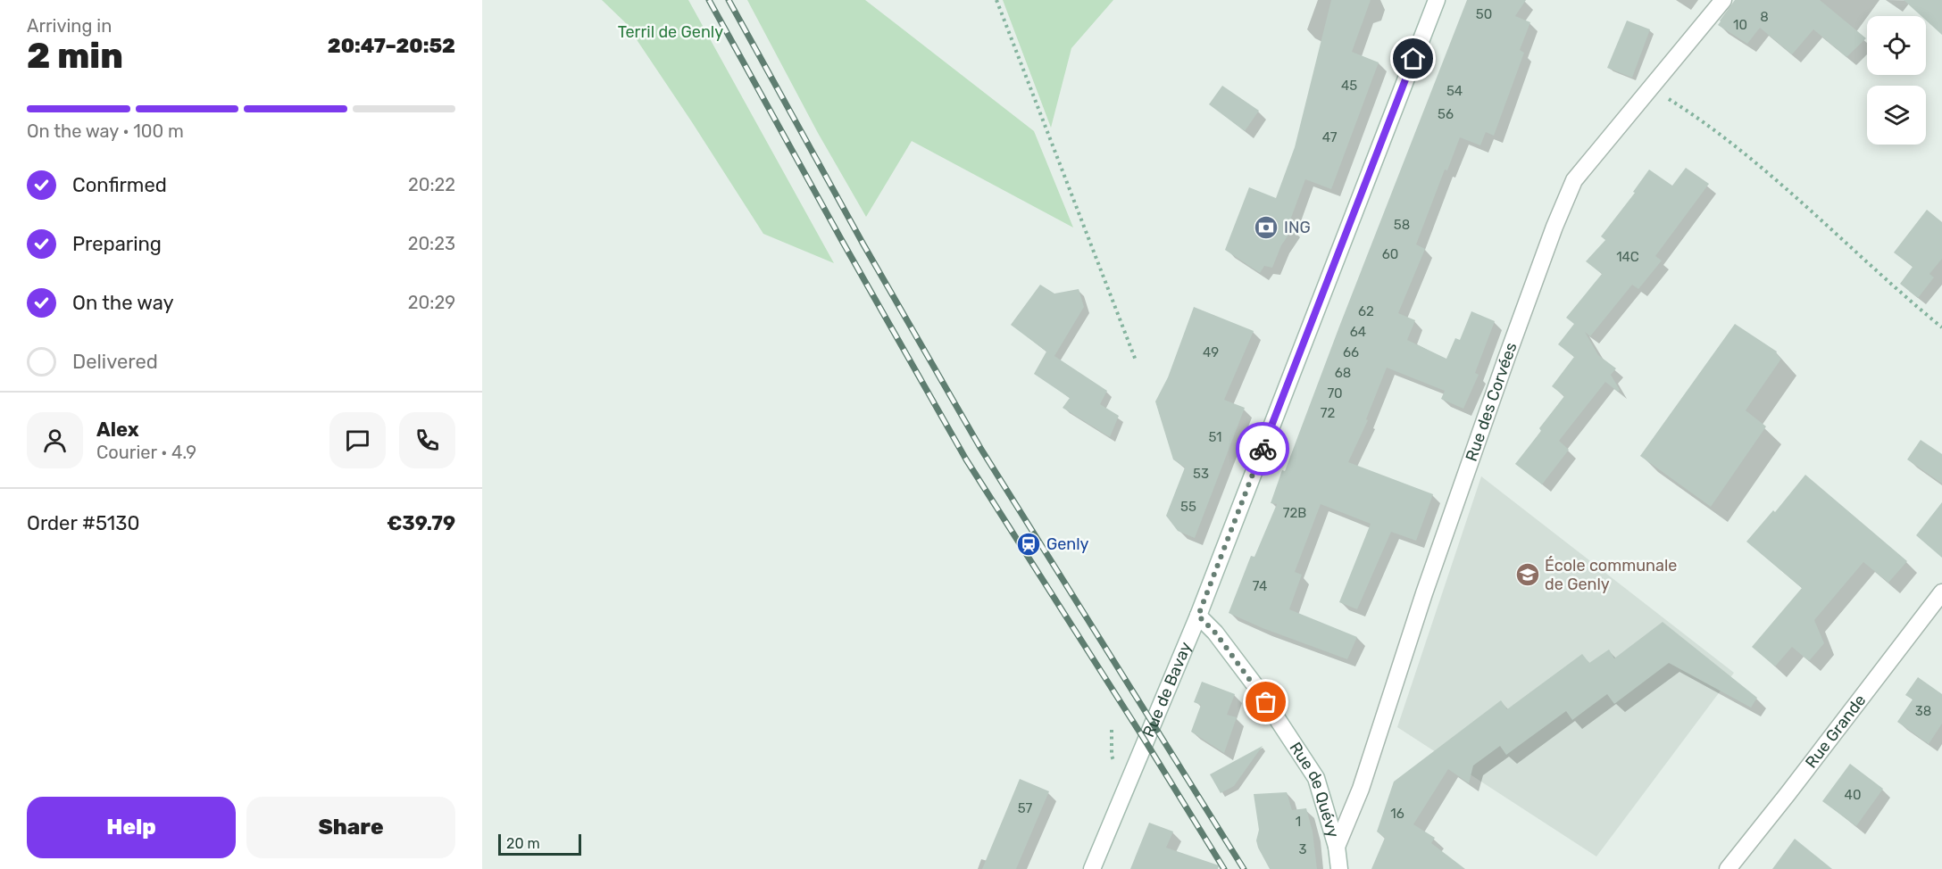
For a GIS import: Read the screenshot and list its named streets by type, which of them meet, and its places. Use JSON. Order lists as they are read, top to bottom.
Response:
{
  "streets": {
    "street": [
      "Rue des Corvées",
      "Rue de Bavay",
      "Rue Grande",
      "Rue de Quévy"
    ]
  },
  "crossings": [
    ["Rue des Corvées", "Rue de Quévy"],
    ["Rue de Bavay", "Rue de Quévy"]
  ],
  "parks": ["Terril de Genly"],
  "places": {
    "bank": ["ING"],
    "station": ["Genly"],
    "school or university": ["École communale de Genly"]
  },
  "house_numbers": [
    "50",
    "8",
    "10",
    "45",
    "54",
    "56",
    "47",
    "58",
    "60",
    "14C",
    "62",
    "64",
    "49",
    "66",
    "68",
    "70",
    "72",
    "51",
    "53",
    "55",
    "72B",
    "74",
    "38",
    "40",
    "57",
    "16",
    "1",
    "3"
  ],
  "scale_bar": "20 m",
  "page": {
    "heading": ["2 min", "Arriving in", "20:47–20:52"],
    "panel": [
      "Alex",
      "Courier · 4.9",
      "Order #5130",
      "€39.79"
    ],
    "bar": "On the way · 100 m",
    "list": [
      ["Confirmed", "20:22"],
      ["Preparing", "20:23"],
      ["On the way", "20:29"],
      "Delivered"
    ],
    "buttons": ["Help", "Share"],
    "scale": "20 m"
  }
}
